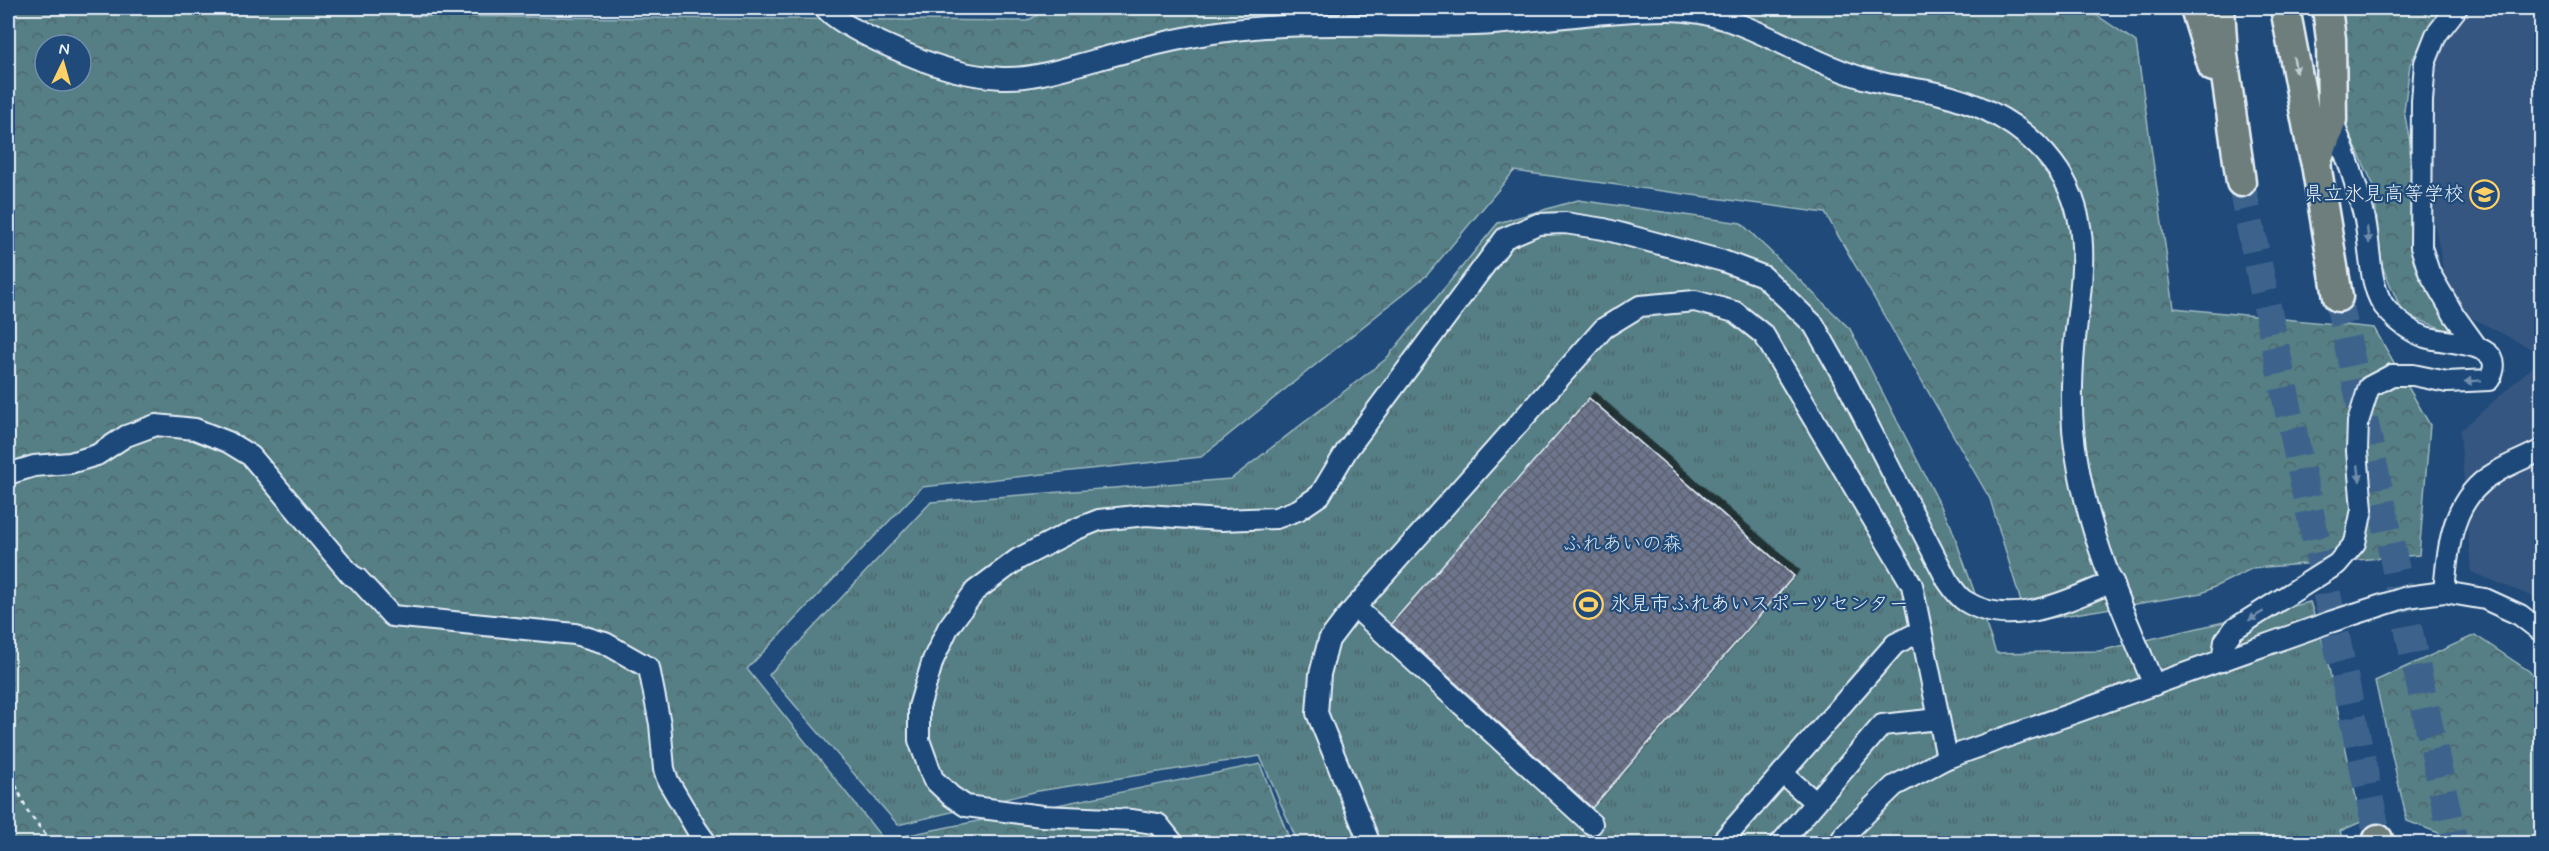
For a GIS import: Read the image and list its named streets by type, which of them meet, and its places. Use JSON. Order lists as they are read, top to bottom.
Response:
{
  "parks": ["ふれあいの森"],
  "places": {
    "school or university": ["県立氷見高等学校"],
    "sports": ["氷見市ふれあいスポーツセンター"]
  },
  "north": "top"
}
